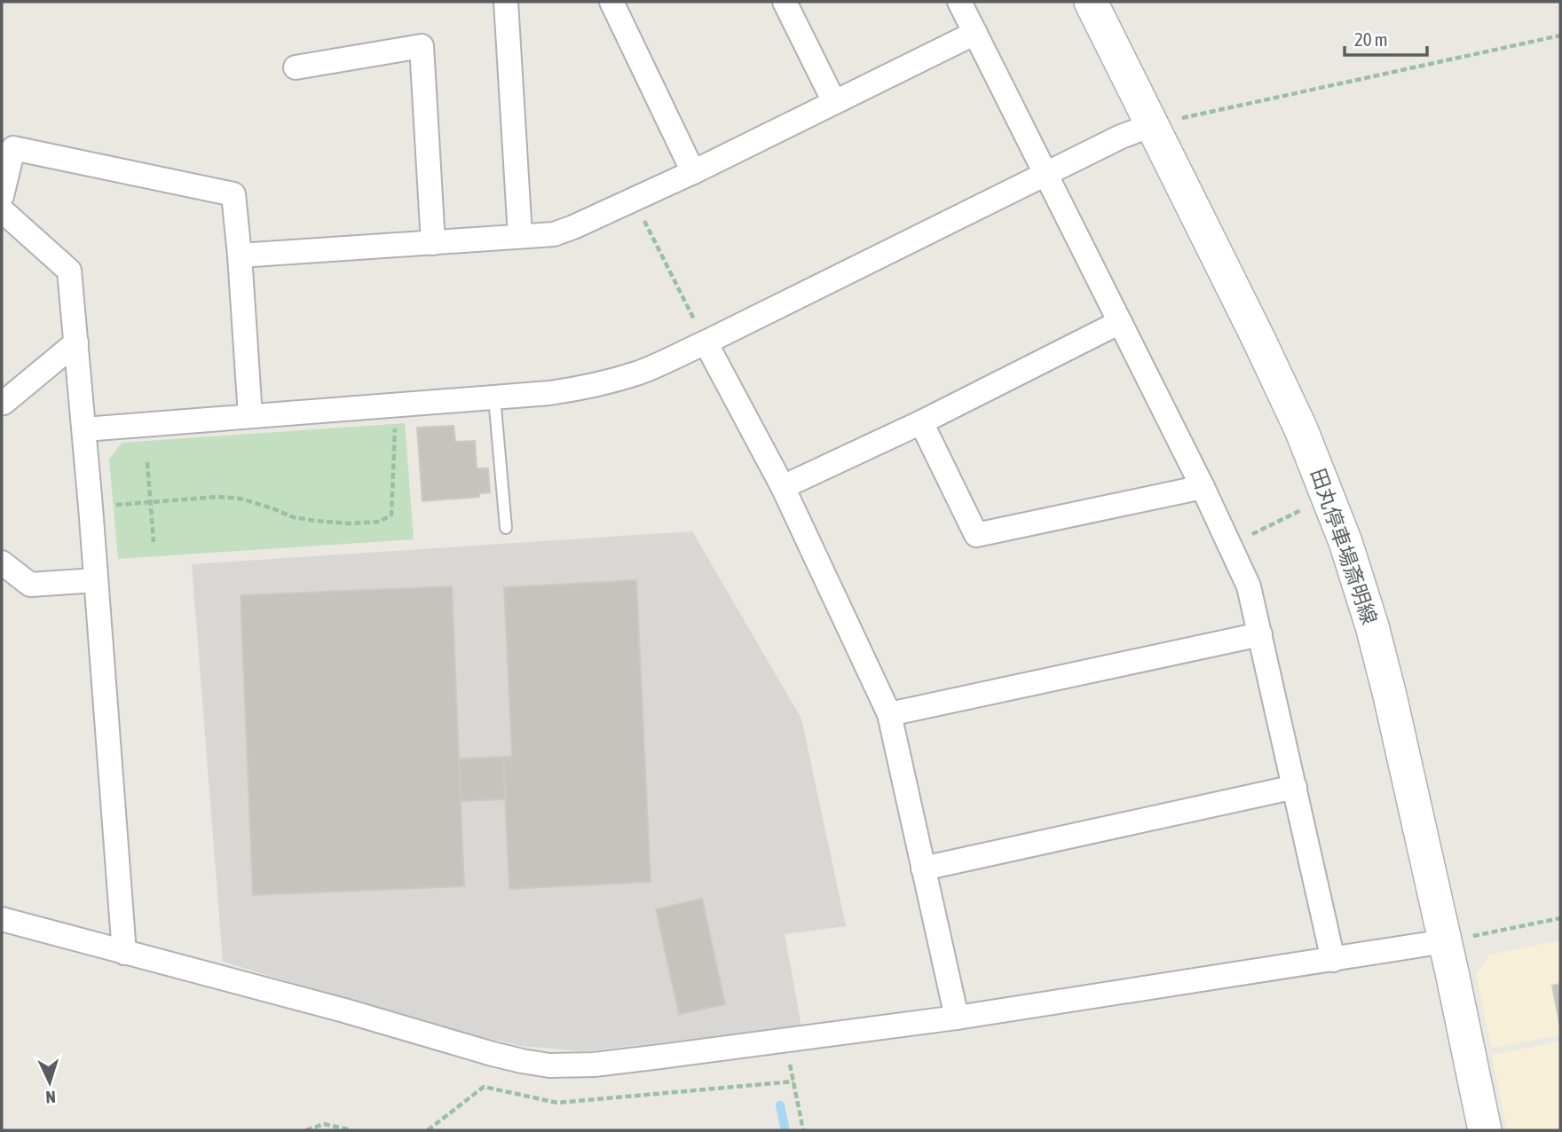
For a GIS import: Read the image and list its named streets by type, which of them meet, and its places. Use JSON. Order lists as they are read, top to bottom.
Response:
{
  "streets": {
    "main road": ["田丸停車場斎明線"]
  },
  "scale_bar": "20 m",
  "north": "bottom"
}
